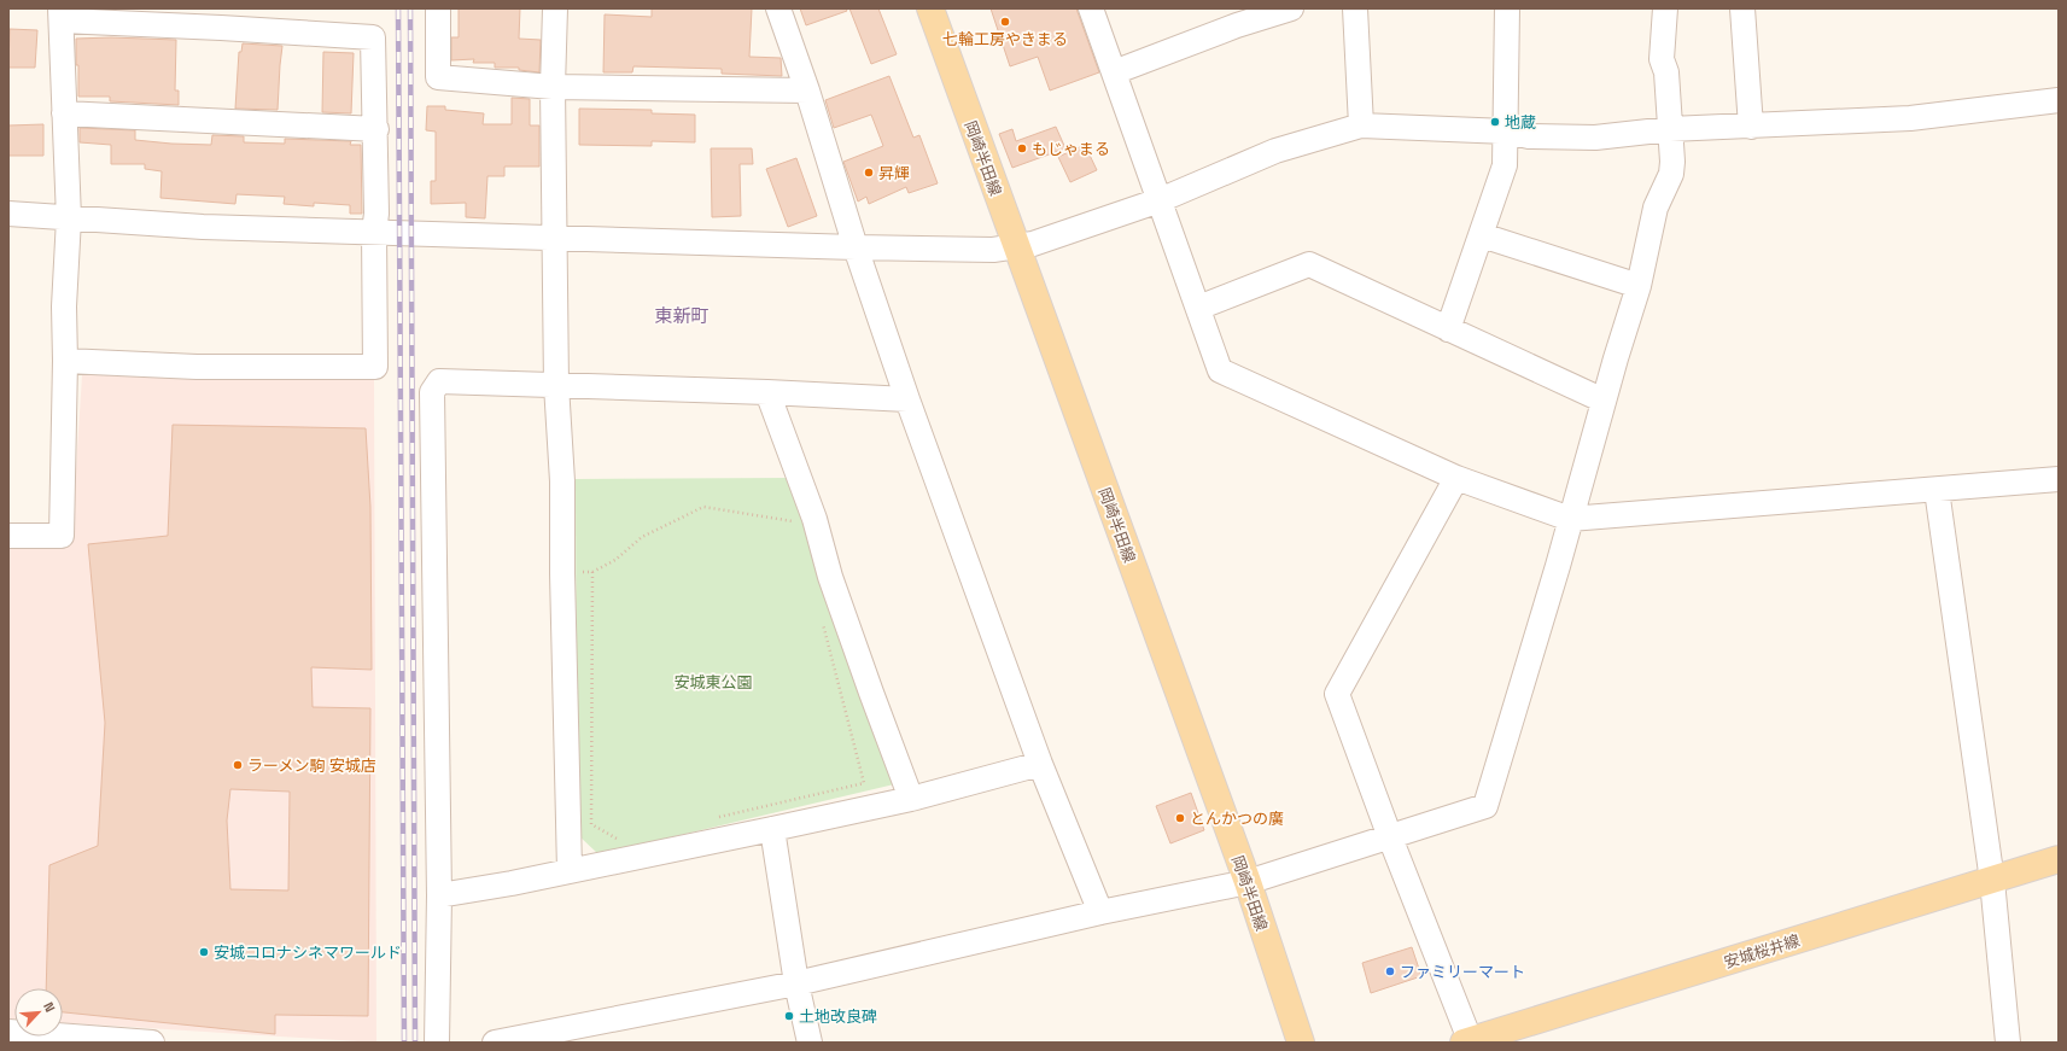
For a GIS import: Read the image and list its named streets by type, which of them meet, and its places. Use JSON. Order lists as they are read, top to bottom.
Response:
{
  "streets": {
    "main road": ["岡崎半田線", "安城桜井線"]
  },
  "districts": ["東新町"],
  "parks": ["安城東公園"],
  "places": [
    "七輪工房やきまる",
    "地蔵",
    "もじゃまる",
    "昇輝",
    "ラーメン駒 安城店",
    "とんかつの廣",
    "安城コロナシネマワールド",
    "ファミリーマート",
    "土地改良碑"
  ],
  "north": "top right"
}
